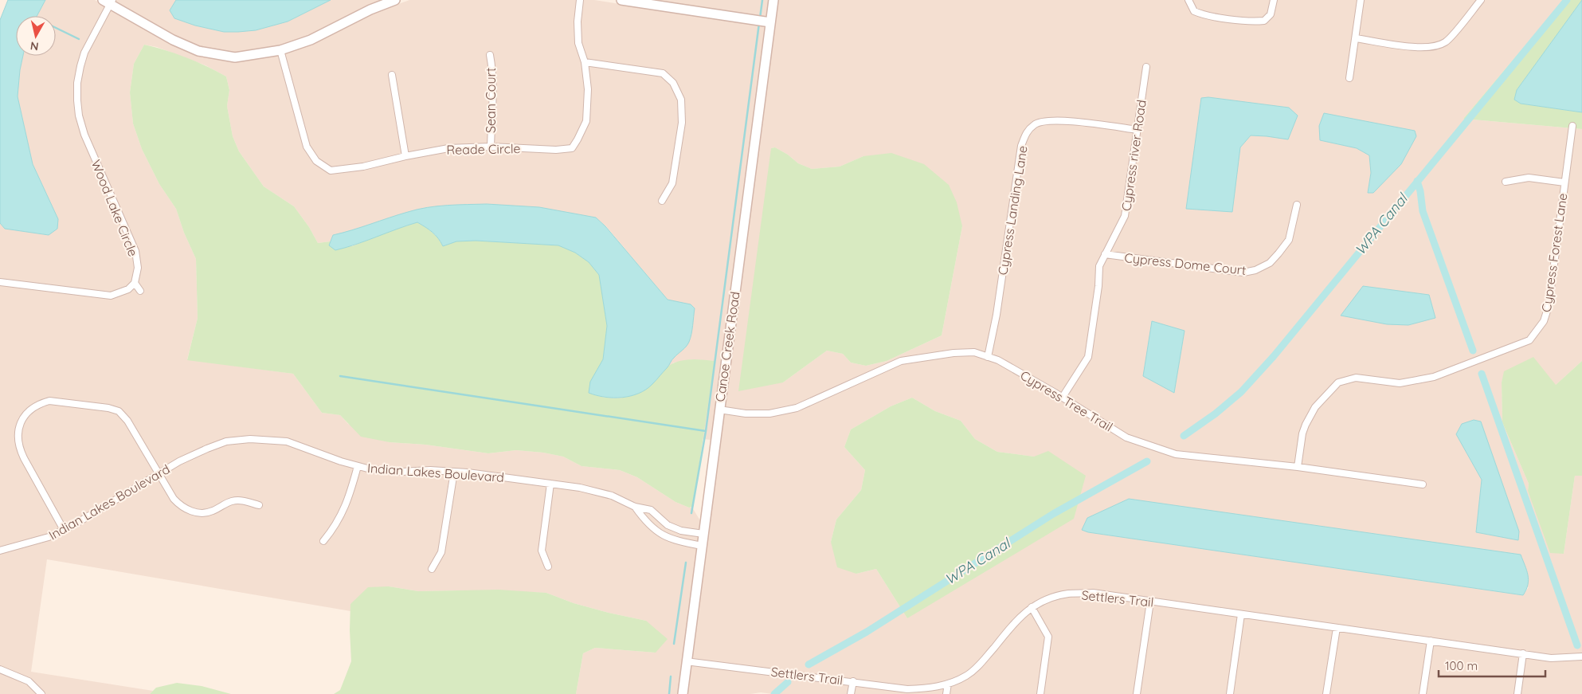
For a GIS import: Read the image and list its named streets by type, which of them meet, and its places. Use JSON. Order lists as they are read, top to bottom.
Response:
{
  "streets": {
    "main road": ["Canoe Creek Road"],
    "street": [
      "Sean Court",
      "Reade Circle",
      "Cypress river Road",
      "Wood Lake Circle",
      "Cypress Landing Lane",
      "Cypress Forest Lane",
      "Cypress Dome Court",
      "Cypress Tree Trail",
      "Indian Lakes Boulevard",
      "Settlers Trail"
    ]
  },
  "crossings": [
    ["Sean Court", "Reade Circle"],
    ["Cypress river Road", "Cypress Landing Lane"],
    ["Cypress river Road", "Cypress Dome Court"],
    ["Cypress river Road", "Cypress Tree Trail"],
    ["Cypress Landing Lane", "Cypress Tree Trail"],
    ["Cypress Forest Lane", "Cypress Tree Trail"],
    ["Canoe Creek Road", "Cypress Tree Trail"],
    ["Canoe Creek Road", "Indian Lakes Boulevard"],
    ["Canoe Creek Road", "Settlers Trail"]
  ],
  "water": ["WPA Canal"],
  "scale_bar": "100 m",
  "north": "bottom"
}
